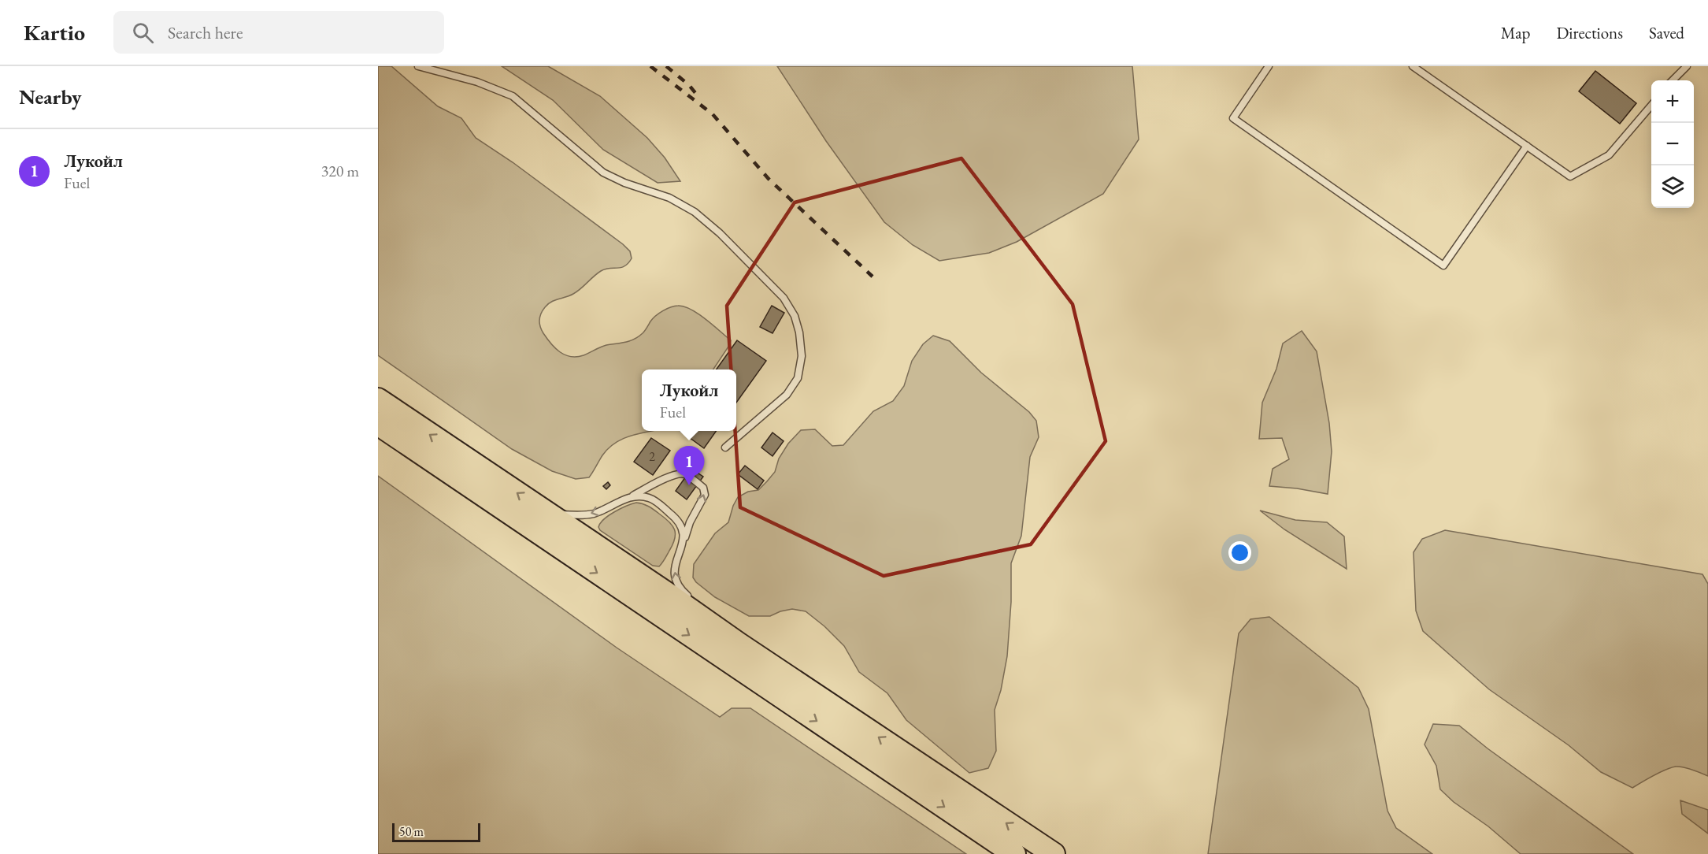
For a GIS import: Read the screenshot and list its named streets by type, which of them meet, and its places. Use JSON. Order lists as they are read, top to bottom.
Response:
{
  "house_numbers": ["2"],
  "scale_bar": "50 m",
  "page": {
    "header": "Kartio",
    "search": "Search here",
    "nav": ["Map", "Directions", "Saved"],
    "heading": "Nearby",
    "map_buttons": ["+", "−"],
    "list": [
      {
        "mark": "1",
        "name": "Лукойл",
        "note": "Fuel",
        "value": "320 m"
      }
    ],
    "popup": ["Лукойл", "Fuel"],
    "pins": "1",
    "scale": "50 m"
  }
}
